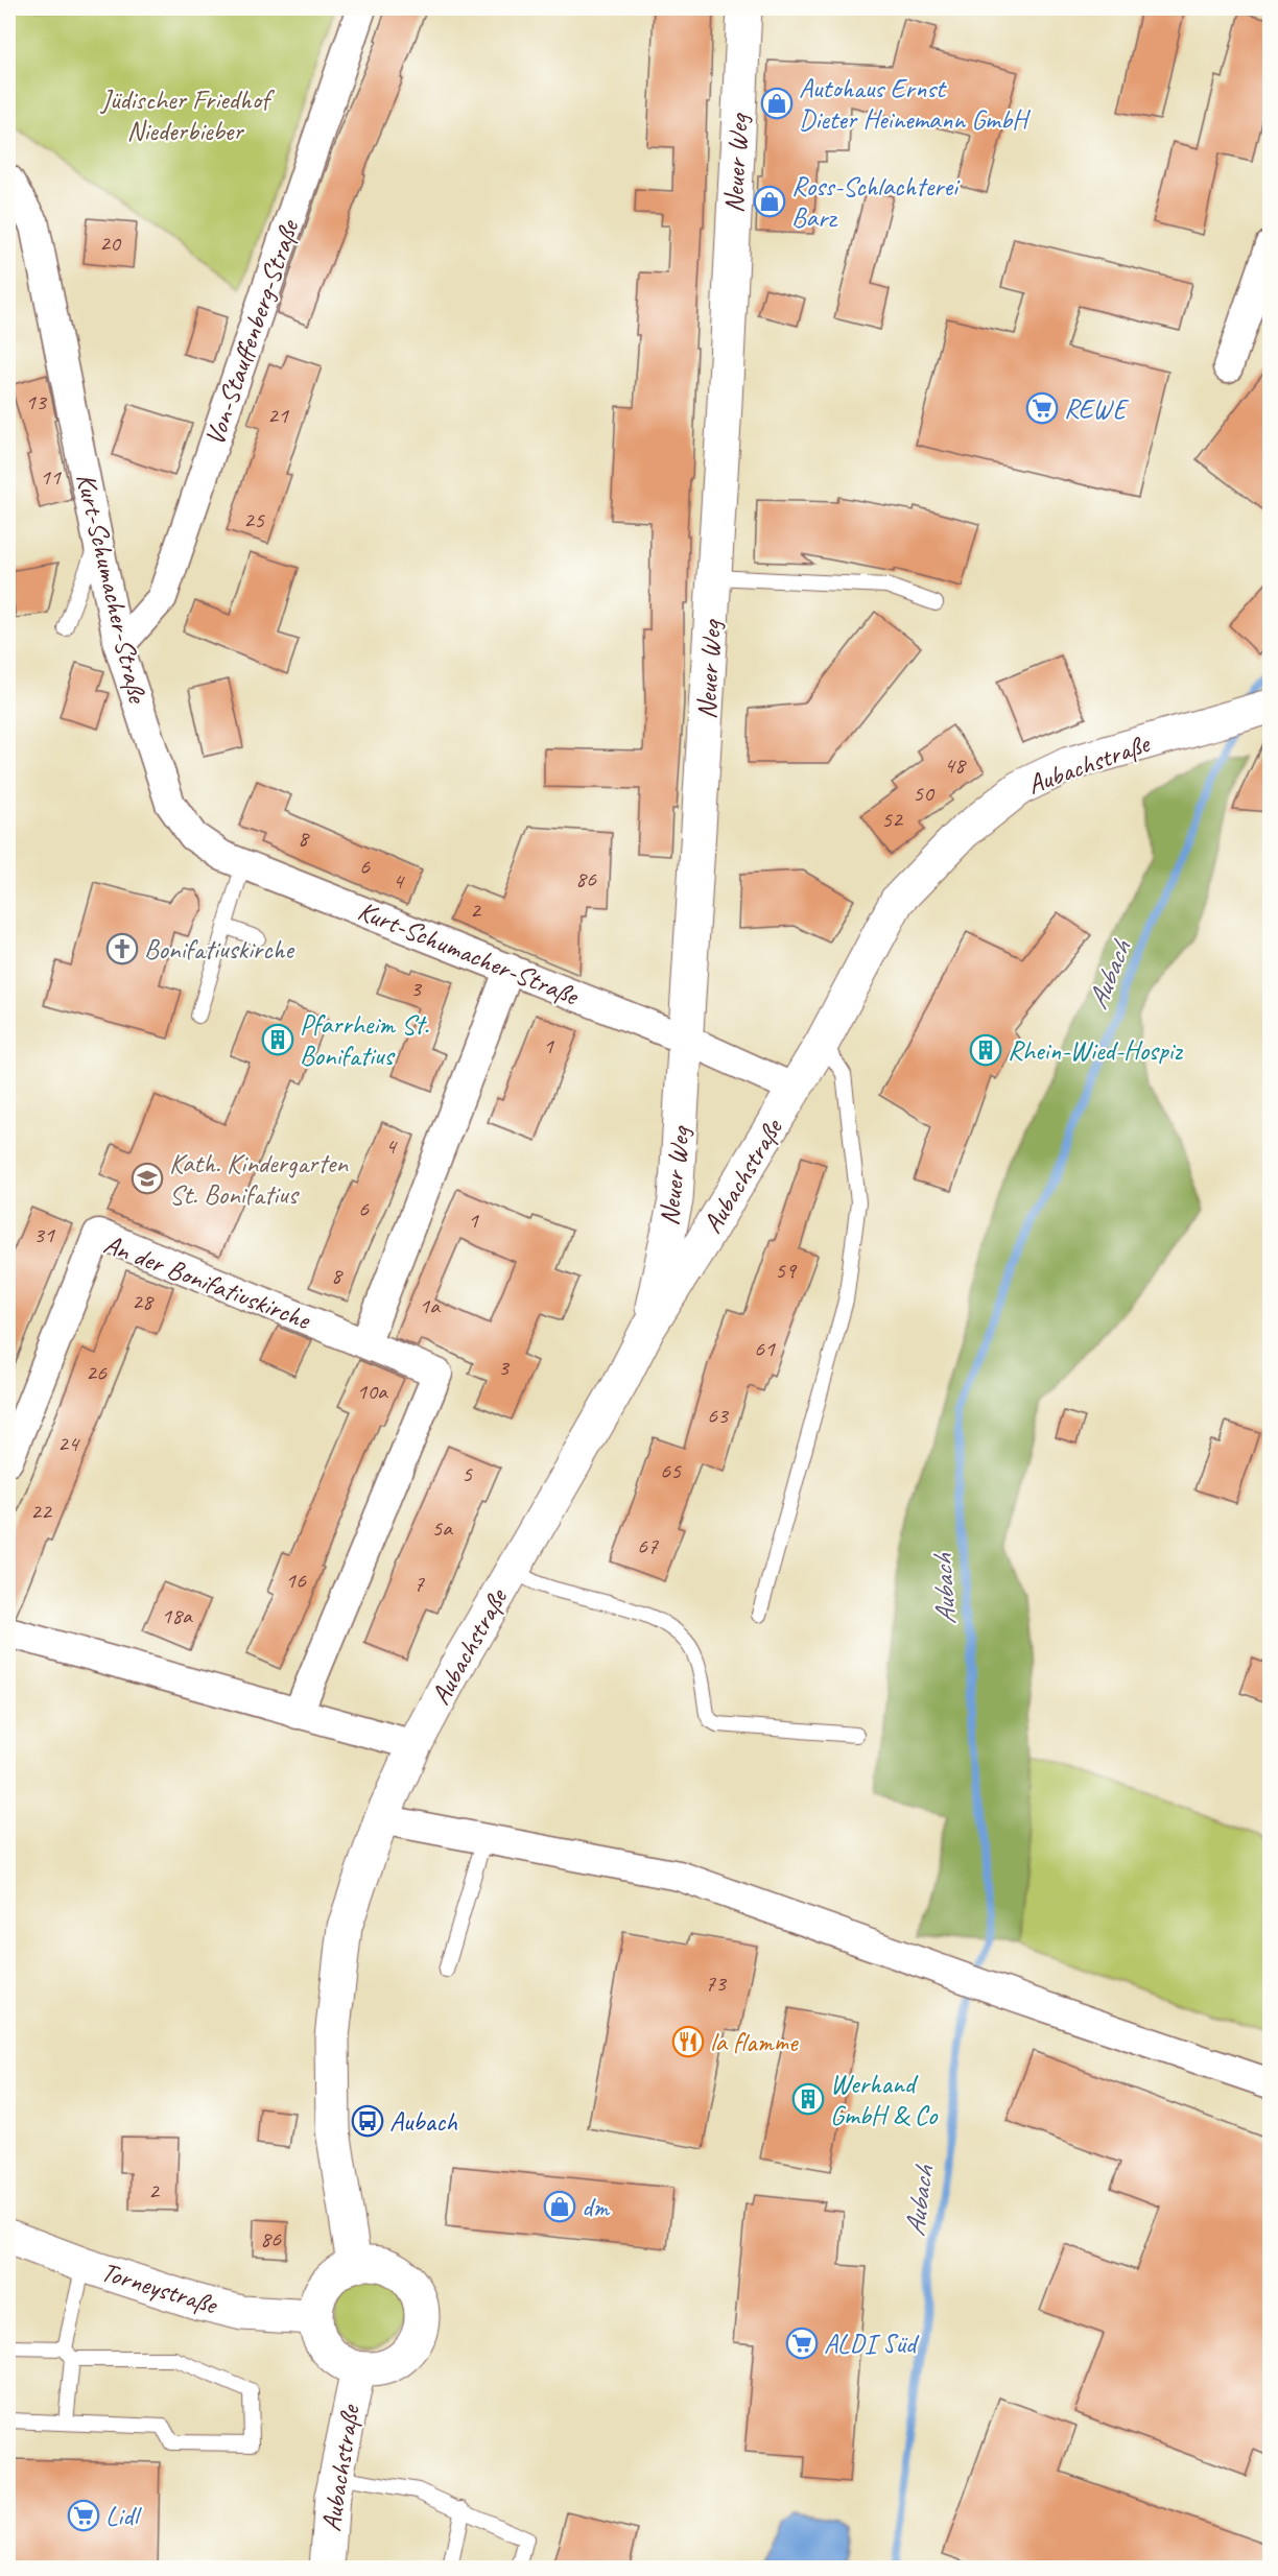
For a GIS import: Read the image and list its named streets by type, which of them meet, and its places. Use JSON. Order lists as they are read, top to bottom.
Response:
{
  "streets": {
    "street": [
      "Neuer Weg",
      "Von-Stauffenberg-Straße",
      "Kurt-Schumacher-Straße",
      "Aubachstraße",
      "An der Bonifatiuskirche",
      "Torneystraße"
    ]
  },
  "crossings": [
    ["Neuer Weg", "Kurt-Schumacher-Straße"],
    ["Neuer Weg", "Aubachstraße"],
    ["Von-Stauffenberg-Straße", "Kurt-Schumacher-Straße"],
    ["Kurt-Schumacher-Straße", "Aubachstraße"],
    ["Aubachstraße", "Torneystraße"]
  ],
  "water": ["Aubach"],
  "parks": ["Jüdischer Friedhof Niederbieber"],
  "places": {
    "shop": ["Autohaus Ernst Dieter Heinemann GmbH", "Ross-Schlachterei Barz", "dm"],
    "supermarket": ["REWE", "ALDI Süd", "Lidl"],
    "church": ["Bonifatiuskirche"],
    "building": ["Pfarrheim St. Bonifatius", "Rhein-Wied-Hospiz", "Werhand GmbH & Co"],
    "school or university": ["Kath. Kindergarten St. Bonifatius"],
    "restaurant": ["la flamme"],
    "bus stop": ["Aubach"]
  },
  "house_numbers": [
    "20",
    "13",
    "21",
    "11",
    "25",
    "48",
    "50",
    "52",
    "8",
    "6",
    "86",
    "4",
    "2",
    "3",
    "1",
    "4",
    "6",
    "1",
    "31",
    "59",
    "8",
    "28",
    "1a",
    "61",
    "3",
    "26",
    "10a",
    "63",
    "24",
    "65",
    "5",
    "22",
    "5a",
    "67",
    "16",
    "7",
    "18a",
    "73",
    "2",
    "86"
  ]
}
